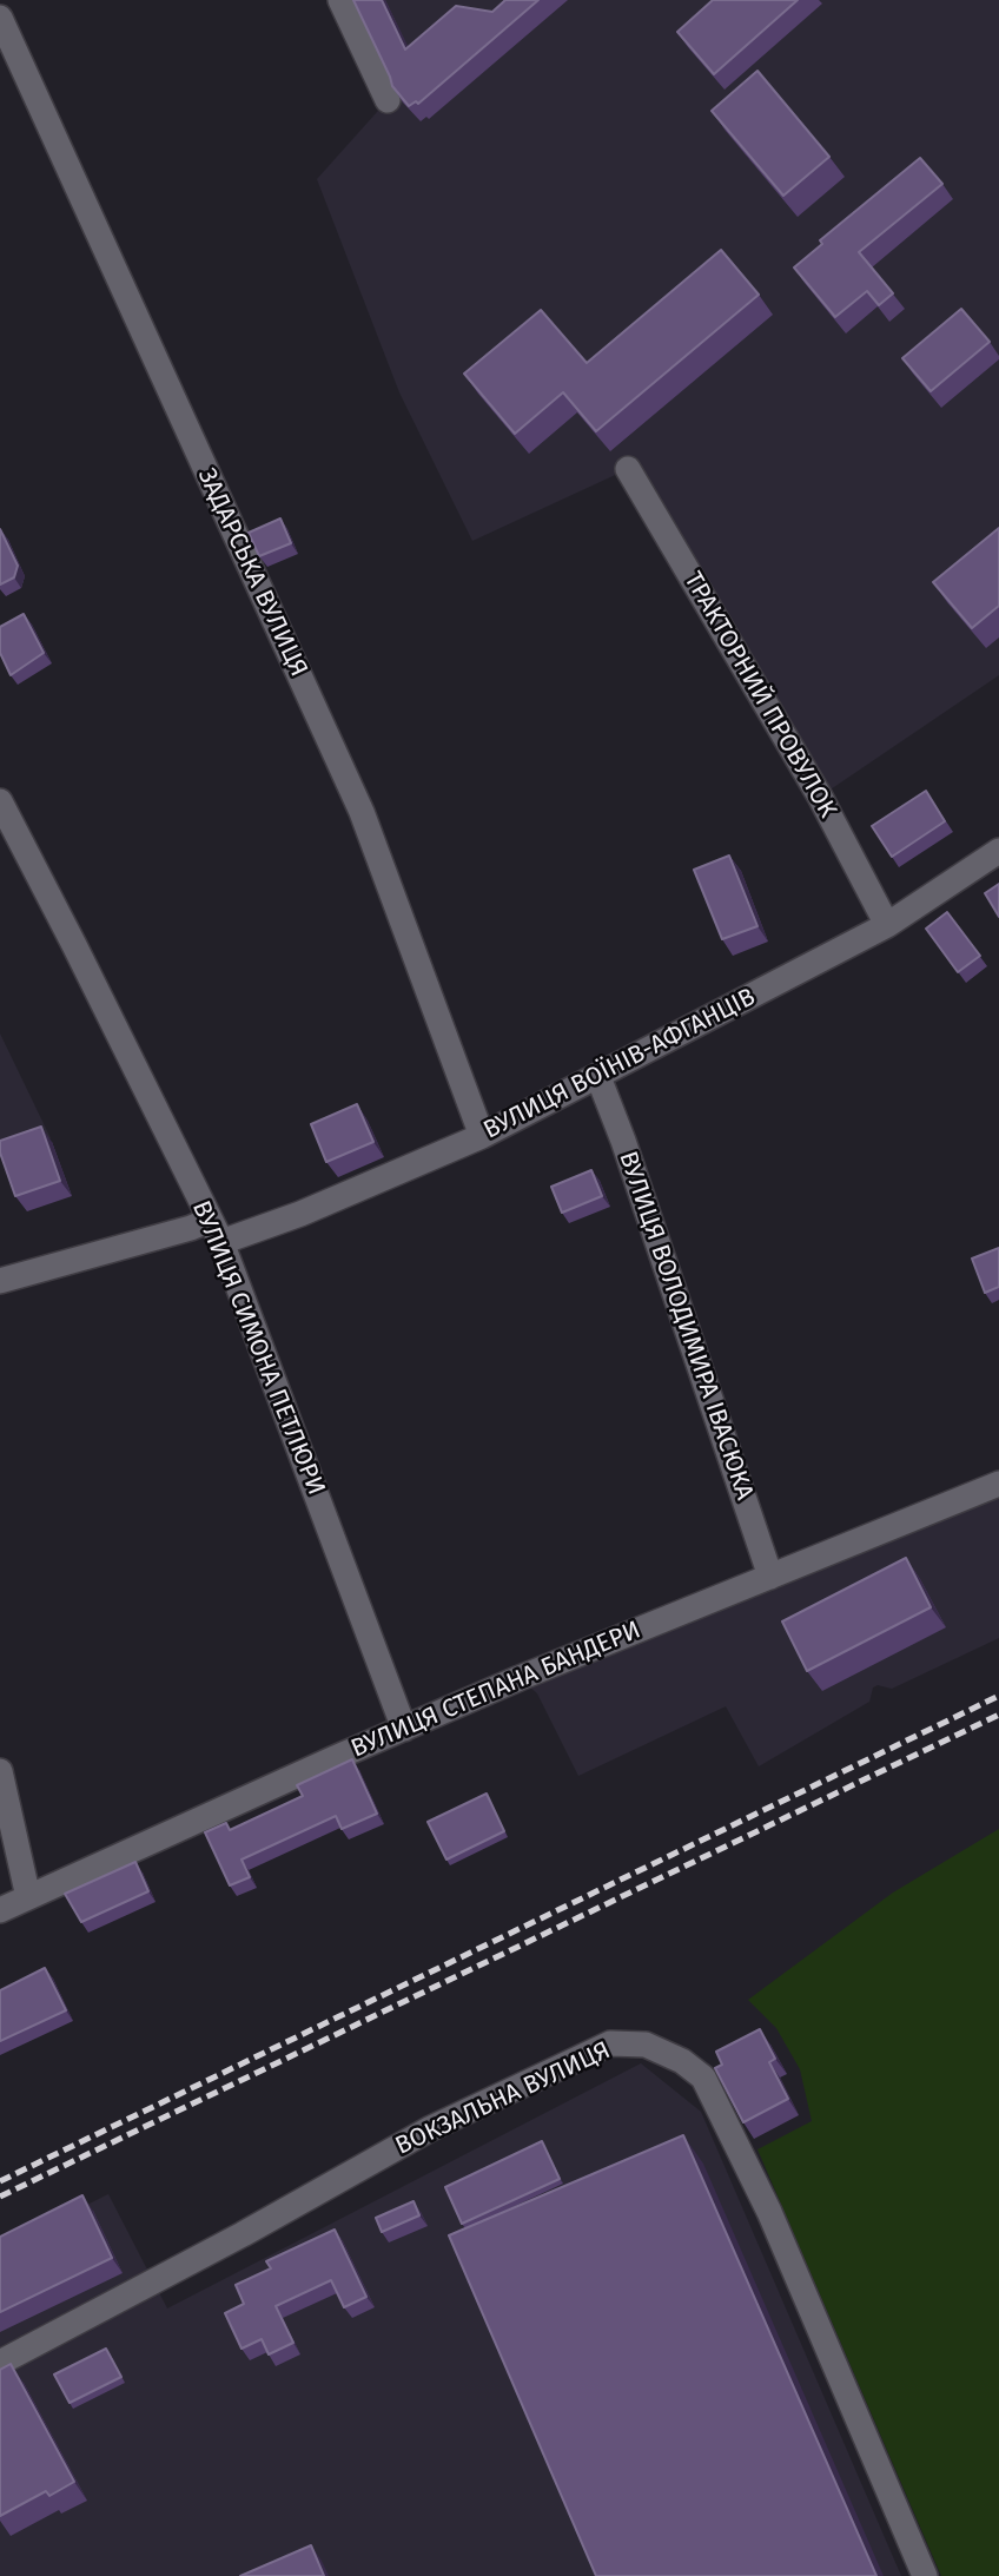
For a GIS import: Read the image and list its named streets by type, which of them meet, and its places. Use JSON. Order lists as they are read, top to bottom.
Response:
{
  "streets": {
    "street": [
      "ЗАДАРСЬКА ВУЛИЦЯ",
      "ТРАКТОРНИЙ ПРОВУЛОК",
      "ВУЛИЦЯ ВОЇНІВ-АФГАНЦІВ",
      "ВУЛИЦЯ ВОЛОДИМИРА ІВАСЮКА",
      "ВУЛИЦЯ СИМОНА ПЕТЛЮРИ",
      "ВУЛИЦЯ СТЕПАНА БАНДЕРИ",
      "ВОКЗАЛЬНА ВУЛИЦЯ"
    ]
  },
  "crossings": [
    ["ЗАДАРСЬКА ВУЛИЦЯ", "ВУЛИЦЯ ВОЇНІВ-АФГАНЦІВ"],
    ["ТРАКТОРНИЙ ПРОВУЛОК", "ВУЛИЦЯ ВОЇНІВ-АФГАНЦІВ"],
    ["ВУЛИЦЯ ВОЇНІВ-АФГАНЦІВ", "ВУЛИЦЯ ВОЛОДИМИРА ІВАСЮКА"],
    ["ВУЛИЦЯ ВОЇНІВ-АФГАНЦІВ", "ВУЛИЦЯ СИМОНА ПЕТЛЮРИ"],
    ["ВУЛИЦЯ ВОЛОДИМИРА ІВАСЮКА", "ВУЛИЦЯ СТЕПАНА БАНДЕРИ"],
    ["ВУЛИЦЯ СИМОНА ПЕТЛЮРИ", "ВУЛИЦЯ СТЕПАНА БАНДЕРИ"]
  ]
}
